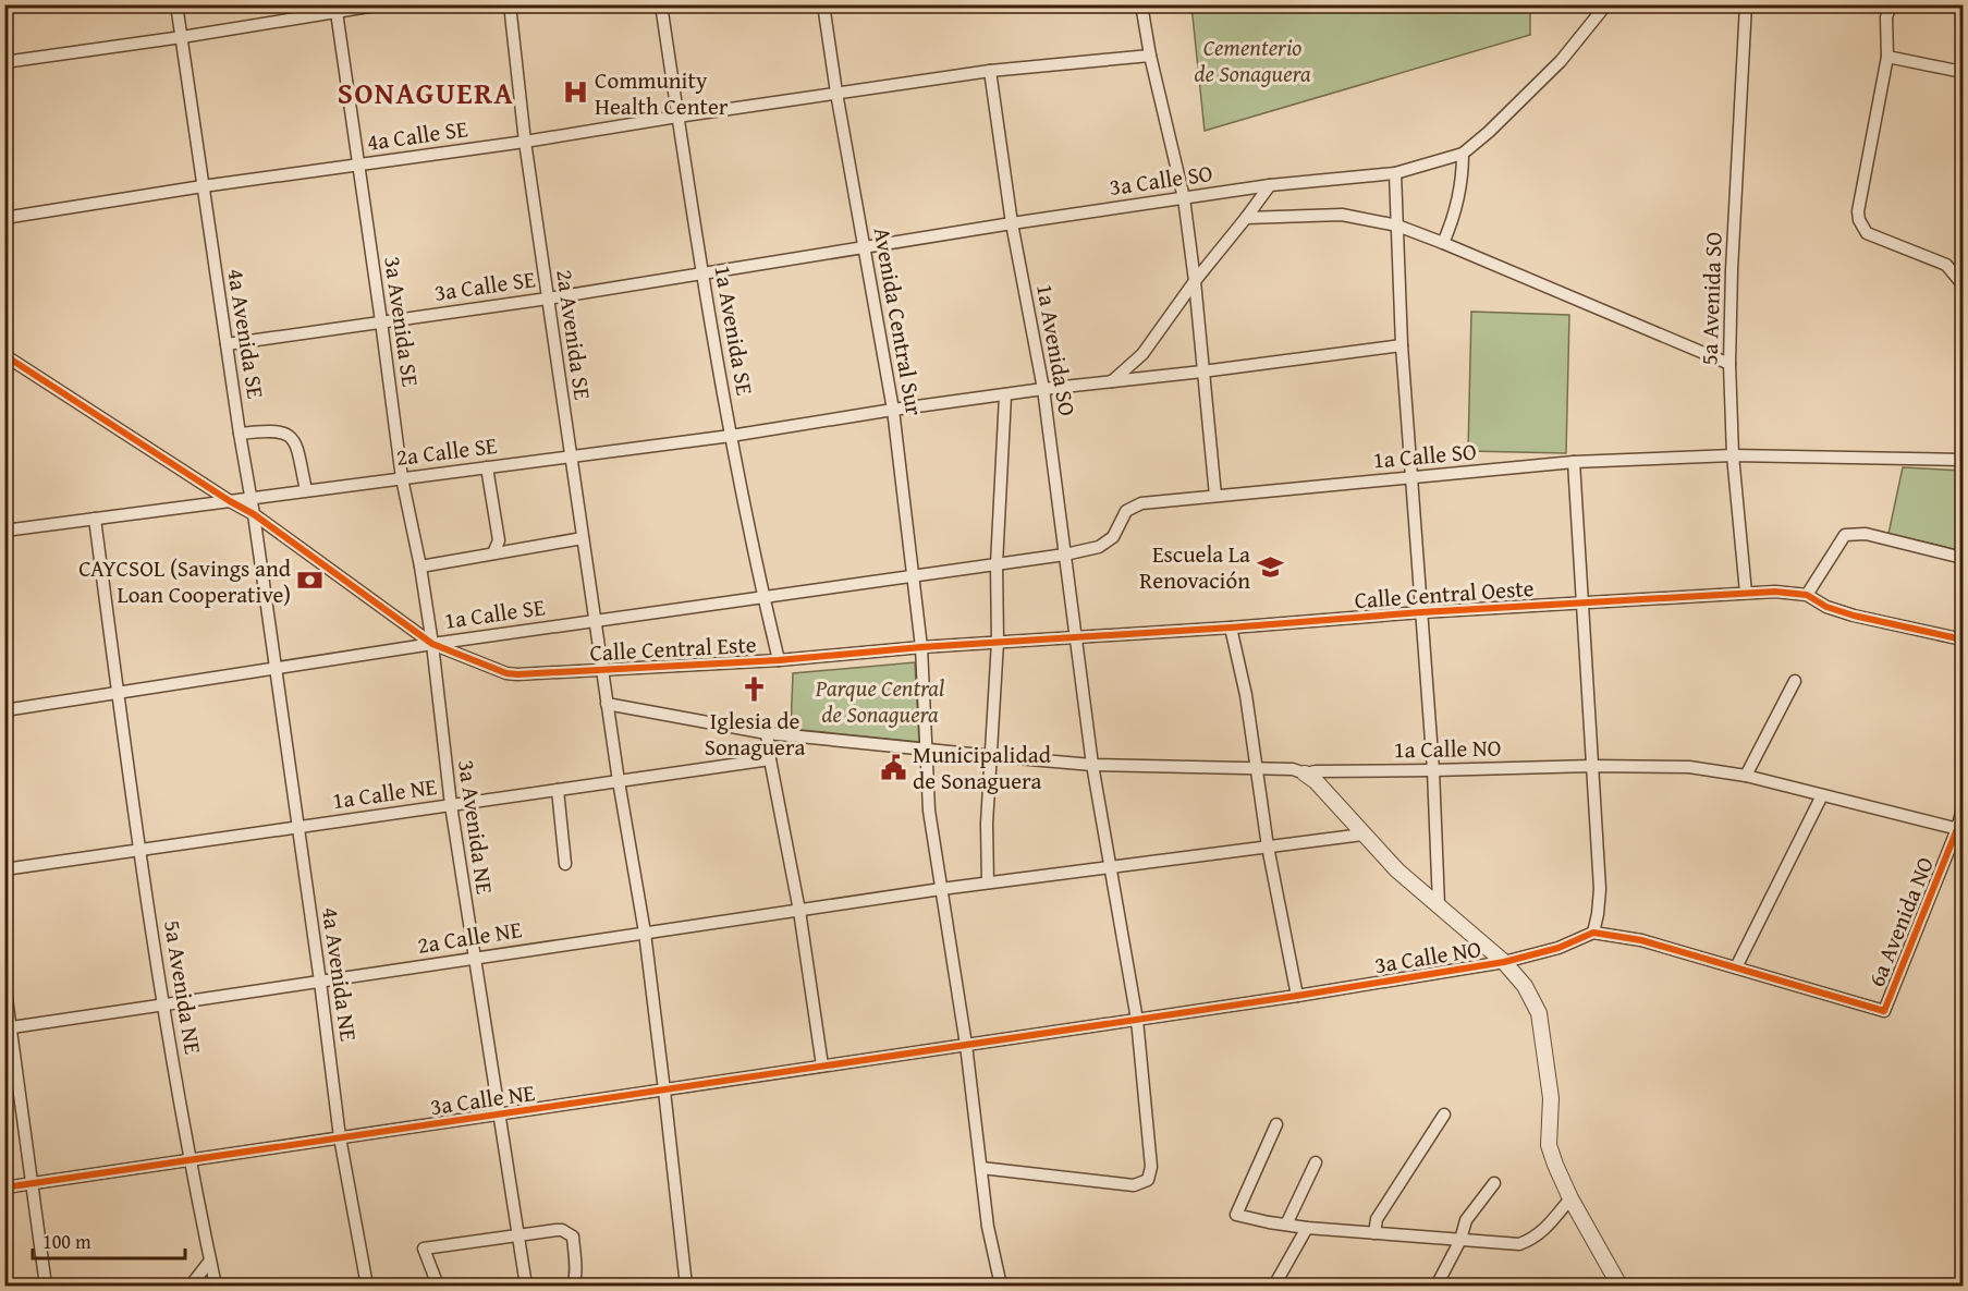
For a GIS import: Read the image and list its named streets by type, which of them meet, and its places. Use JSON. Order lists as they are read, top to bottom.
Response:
{
  "streets": {
    "street": [
      "4a Calle SE",
      "3a Calle SO",
      "3a Calle SE",
      "5a Avenida SO",
      "3a Avenida SE",
      "Avenida Central Sur",
      "1a Avenida SE",
      "4a Avenida SE",
      "2a Avenida SE",
      "1a Avenida SO",
      "2a Calle SE",
      "1a Calle SO",
      "Calle Central Oeste",
      "1a Calle SE",
      "Calle Central Este",
      "1a Calle NO",
      "1a Calle NE",
      "3a Avenida NE",
      "6a Avenida NO",
      "2a Calle NE",
      "3a Calle NO",
      "4a Avenida NE",
      "5a Avenida NE",
      "3a Calle NE"
    ]
  },
  "crossings": [
    ["4a Calle SE", "3a Avenida SE"],
    ["4a Calle SE", "Avenida Central Sur"],
    ["4a Calle SE", "1a Avenida SE"],
    ["4a Calle SE", "4a Avenida SE"],
    ["4a Calle SE", "2a Avenida SE"],
    ["4a Calle SE", "1a Avenida SO"],
    ["3a Calle SO", "3a Calle SE"],
    ["3a Calle SO", "Avenida Central Sur"],
    ["3a Calle SO", "1a Avenida SO"],
    ["3a Calle SE", "3a Avenida SE"],
    ["3a Calle SE", "Avenida Central Sur"],
    ["3a Calle SE", "1a Avenida SE"],
    ["3a Calle SE", "4a Avenida SE"],
    ["3a Calle SE", "2a Avenida SE"],
    ["5a Avenida SO", "1a Calle SO"],
    ["5a Avenida SO", "Calle Central Oeste"],
    ["3a Avenida SE", "2a Calle SE"],
    ["3a Avenida SE", "1a Calle SE"],
    ["3a Avenida SE", "Calle Central Este"],
    ["3a Avenida SE", "3a Avenida NE"],
    ["Avenida Central Sur", "1a Avenida SO"],
    ["Avenida Central Sur", "2a Calle SE"],
    ["Avenida Central Sur", "1a Calle SO"],
    ["Avenida Central Sur", "Calle Central Oeste"],
    ["Avenida Central Sur", "1a Calle SE"],
    ["Avenida Central Sur", "Calle Central Este"],
    ["Avenida Central Sur", "1a Calle NO"],
    ["Avenida Central Sur", "2a Calle NE"],
    ["Avenida Central Sur", "3a Calle NO"],
    ["Avenida Central Sur", "3a Calle NE"],
    ["1a Avenida SE", "2a Calle SE"],
    ["1a Avenida SE", "1a Calle SE"],
    ["1a Avenida SE", "Calle Central Este"],
    ["4a Avenida SE", "2a Calle SE"],
    ["4a Avenida SE", "1a Calle SE"],
    ["4a Avenida SE", "Calle Central Este"],
    ["4a Avenida SE", "4a Avenida NE"],
    ["2a Avenida SE", "2a Calle SE"],
    ["2a Avenida SE", "1a Calle SE"],
    ["2a Avenida SE", "Calle Central Este"],
    ["2a Avenida SE", "1a Calle NE"],
    ["2a Avenida SE", "2a Calle NE"],
    ["2a Avenida SE", "3a Calle NE"],
    ["1a Avenida SO", "2a Calle SE"],
    ["1a Avenida SO", "1a Calle SO"],
    ["1a Avenida SO", "Calle Central Oeste"],
    ["1a Avenida SO", "1a Calle NO"],
    ["1a Avenida SO", "2a Calle NE"],
    ["1a Avenida SO", "3a Calle NO"],
    ["2a Calle SE", "Calle Central Este"],
    ["2a Calle SE", "5a Avenida NE"],
    ["1a Calle SO", "1a Calle SE"],
    ["Calle Central Oeste", "Calle Central Este"],
    ["1a Calle SE", "Calle Central Este"],
    ["1a Calle SE", "3a Avenida NE"],
    ["1a Calle SE", "4a Avenida NE"],
    ["1a Calle SE", "5a Avenida NE"],
    ["Calle Central Este", "3a Avenida NE"],
    ["1a Calle NO", "6a Avenida NO"],
    ["1a Calle NE", "3a Avenida NE"],
    ["1a Calle NE", "4a Avenida NE"],
    ["1a Calle NE", "5a Avenida NE"],
    ["3a Avenida NE", "2a Calle NE"],
    ["3a Avenida NE", "3a Calle NE"],
    ["2a Calle NE", "4a Avenida NE"],
    ["2a Calle NE", "5a Avenida NE"],
    ["3a Calle NO", "3a Calle NE"],
    ["4a Avenida NE", "3a Calle NE"],
    ["5a Avenida NE", "3a Calle NE"]
  ],
  "districts": ["SONAGUERA"],
  "parks": ["Cementerio de Sonaguera", "Parque Central de Sonaguera"],
  "places": {
    "hospital": ["Community Health Center"],
    "school or university": ["Escuela La Renovación"],
    "bank": ["CAYCSOL (Savings and Loan Cooperative)"],
    "church": ["Iglesia de Sonaguera"],
    "public building": ["Municipalidad de Sonaguera"]
  },
  "scale_bar": "100 m"
}
